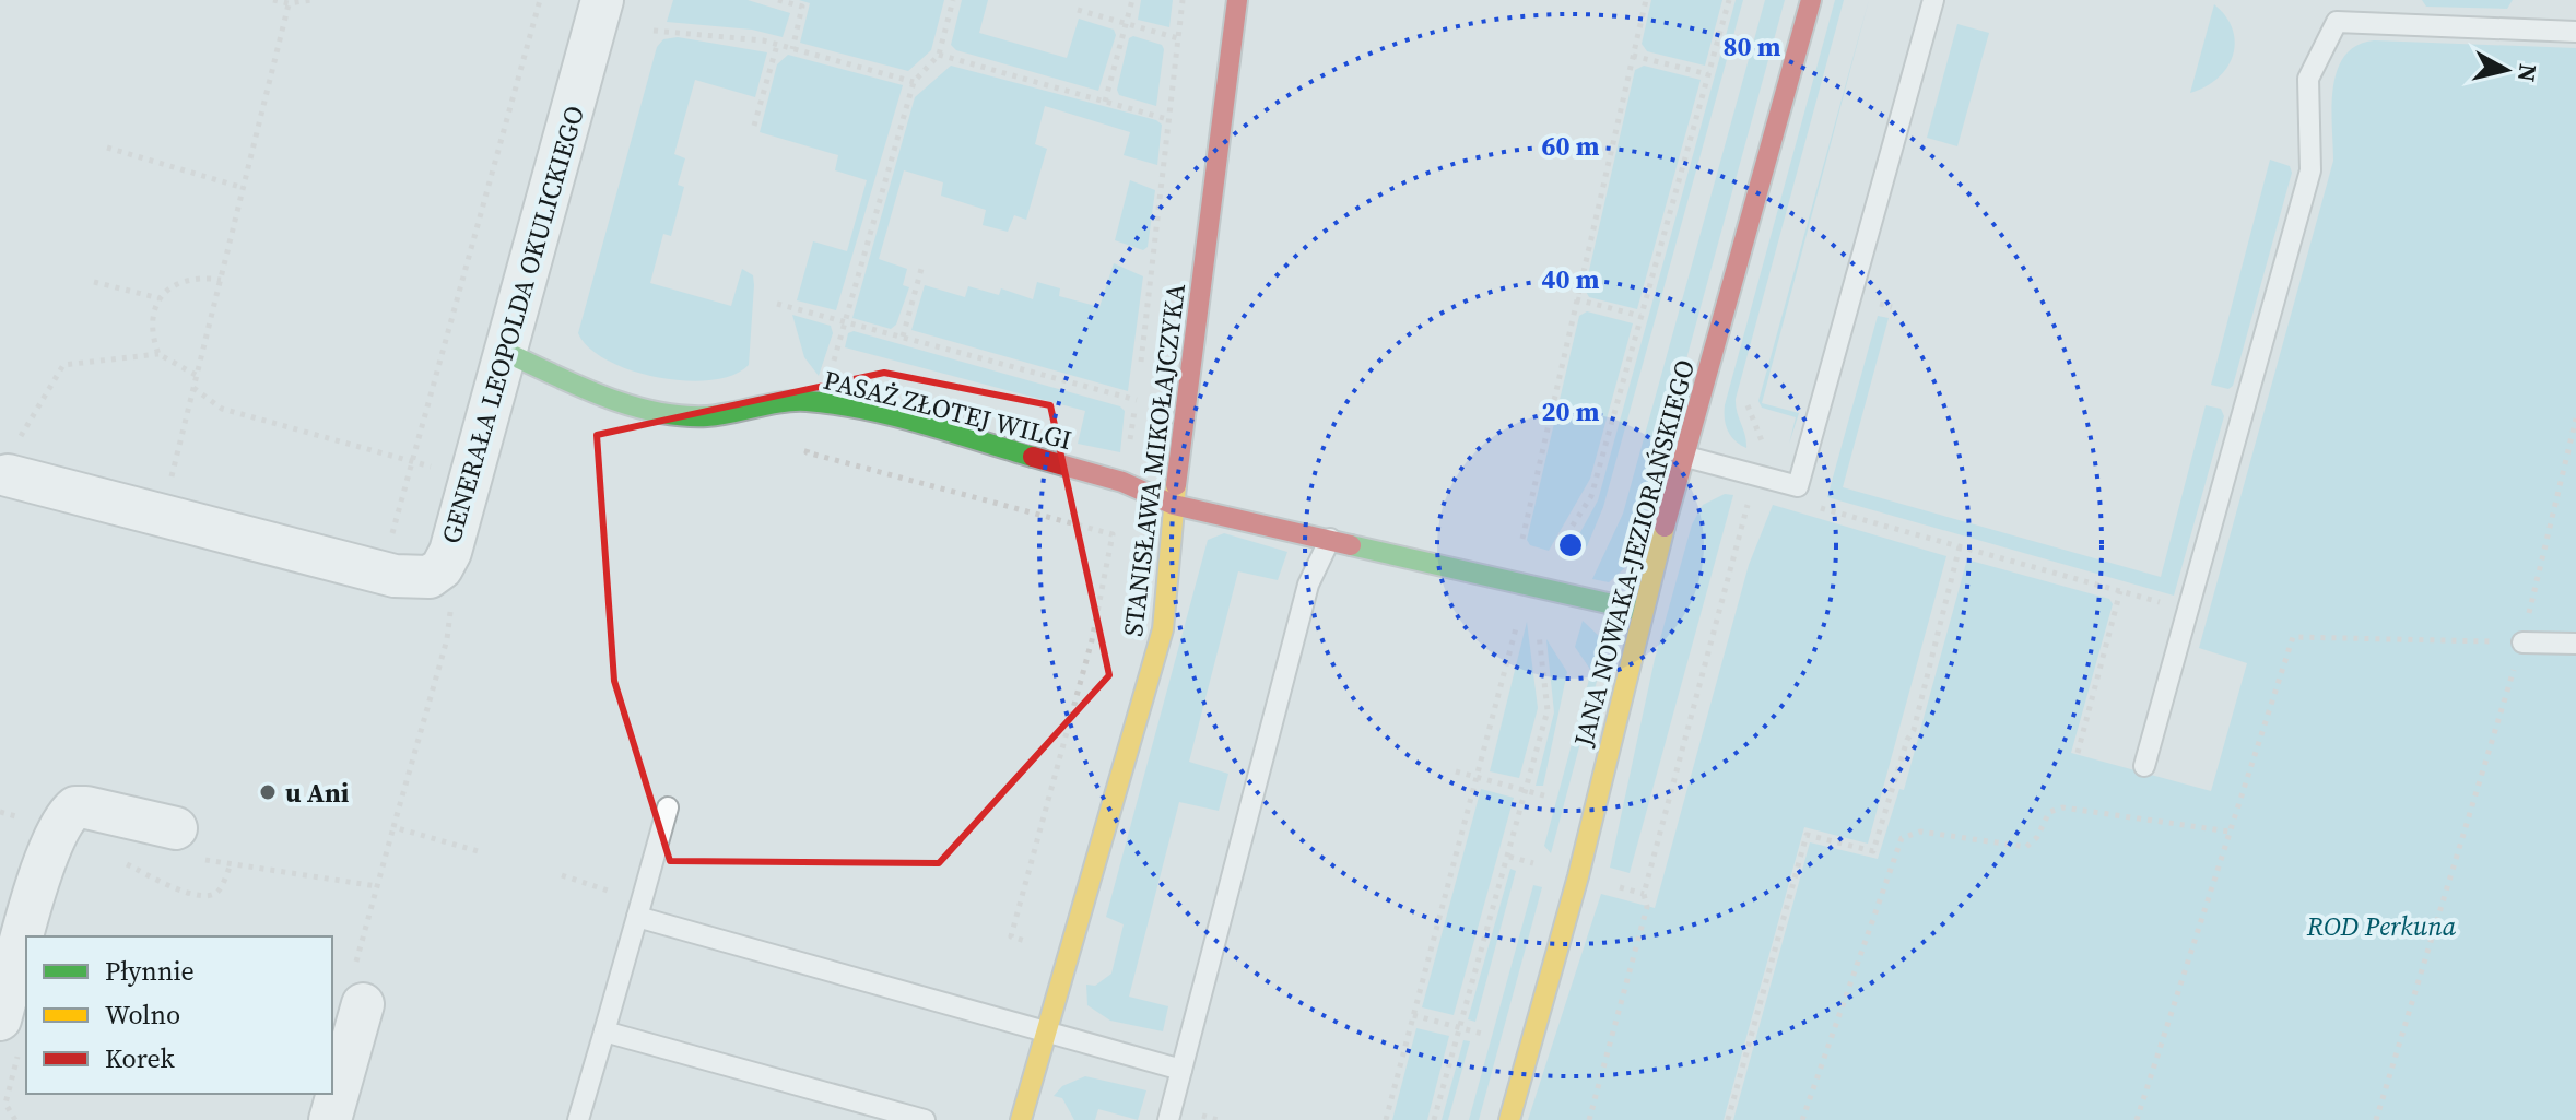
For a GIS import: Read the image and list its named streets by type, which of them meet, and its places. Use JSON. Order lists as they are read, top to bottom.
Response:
{
  "streets": {
    "street": [
      "GENERAŁA LEOPOLDA OKULICKIEGO",
      "PASAŻ ZŁOTEJ WILGI",
      "STANISŁAWA MIKOŁAJCZYKA",
      "JANA NOWAKA-JEZIORAŃSKIEGO"
    ]
  },
  "crossings": [
    ["GENERAŁA LEOPOLDA OKULICKIEGO", "PASAŻ ZŁOTEJ WILGI"],
    ["PASAŻ ZŁOTEJ WILGI", "STANISŁAWA MIKOŁAJCZYKA"],
    ["PASAŻ ZŁOTEJ WILGI", "JANA NOWAKA-JEZIORAŃSKIEGO"]
  ],
  "parks": ["ROD Perkuna"],
  "places": ["u Ani"],
  "legend": ["Płynnie", "Wolno", "Korek"],
  "north": "right",
  "rings": [
    "80 m",
    "60 m",
    "40 m",
    "20 m"
  ]
}
